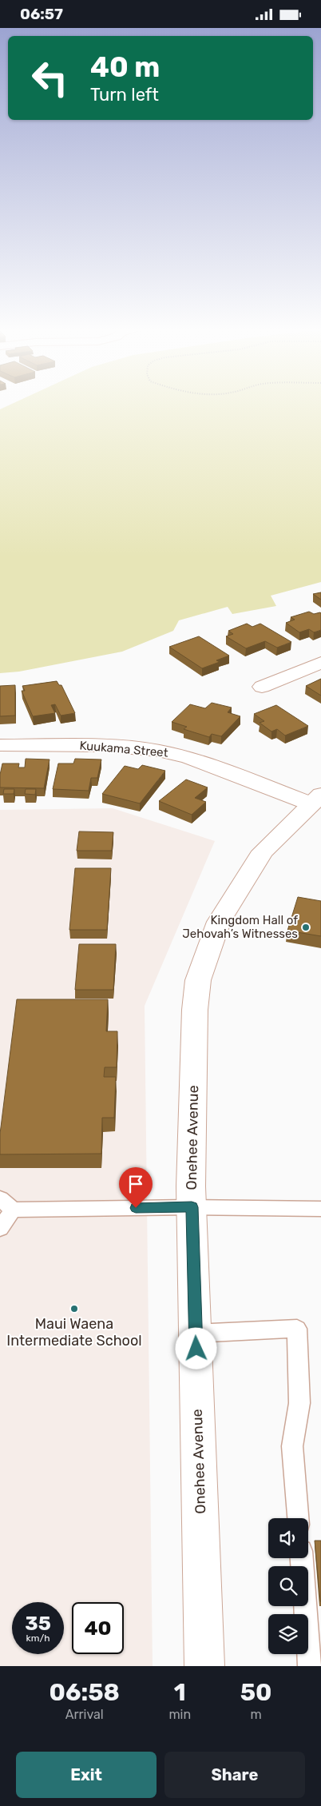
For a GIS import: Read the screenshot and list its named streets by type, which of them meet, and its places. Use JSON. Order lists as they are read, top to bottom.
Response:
{
  "streets": {
    "street": ["Kuukama Street", "Onehee Avenue"]
  },
  "crossings": [
    ["Kuukama Street", "Onehee Avenue"]
  ],
  "places": ["Kingdom Hall of Jehovah’s Witnesses", "Maui Waena Intermediate School"],
  "page": {
    "status": "06:57",
    "turn": ["40 m", "Turn left"],
    "speed": "35 km/h",
    "limit": "40",
    "eta": [
      "06:58",
      "Arrival",
      "1",
      "min",
      "50",
      "m"
    ],
    "buttons": ["Exit", "Share"]
  }
}
